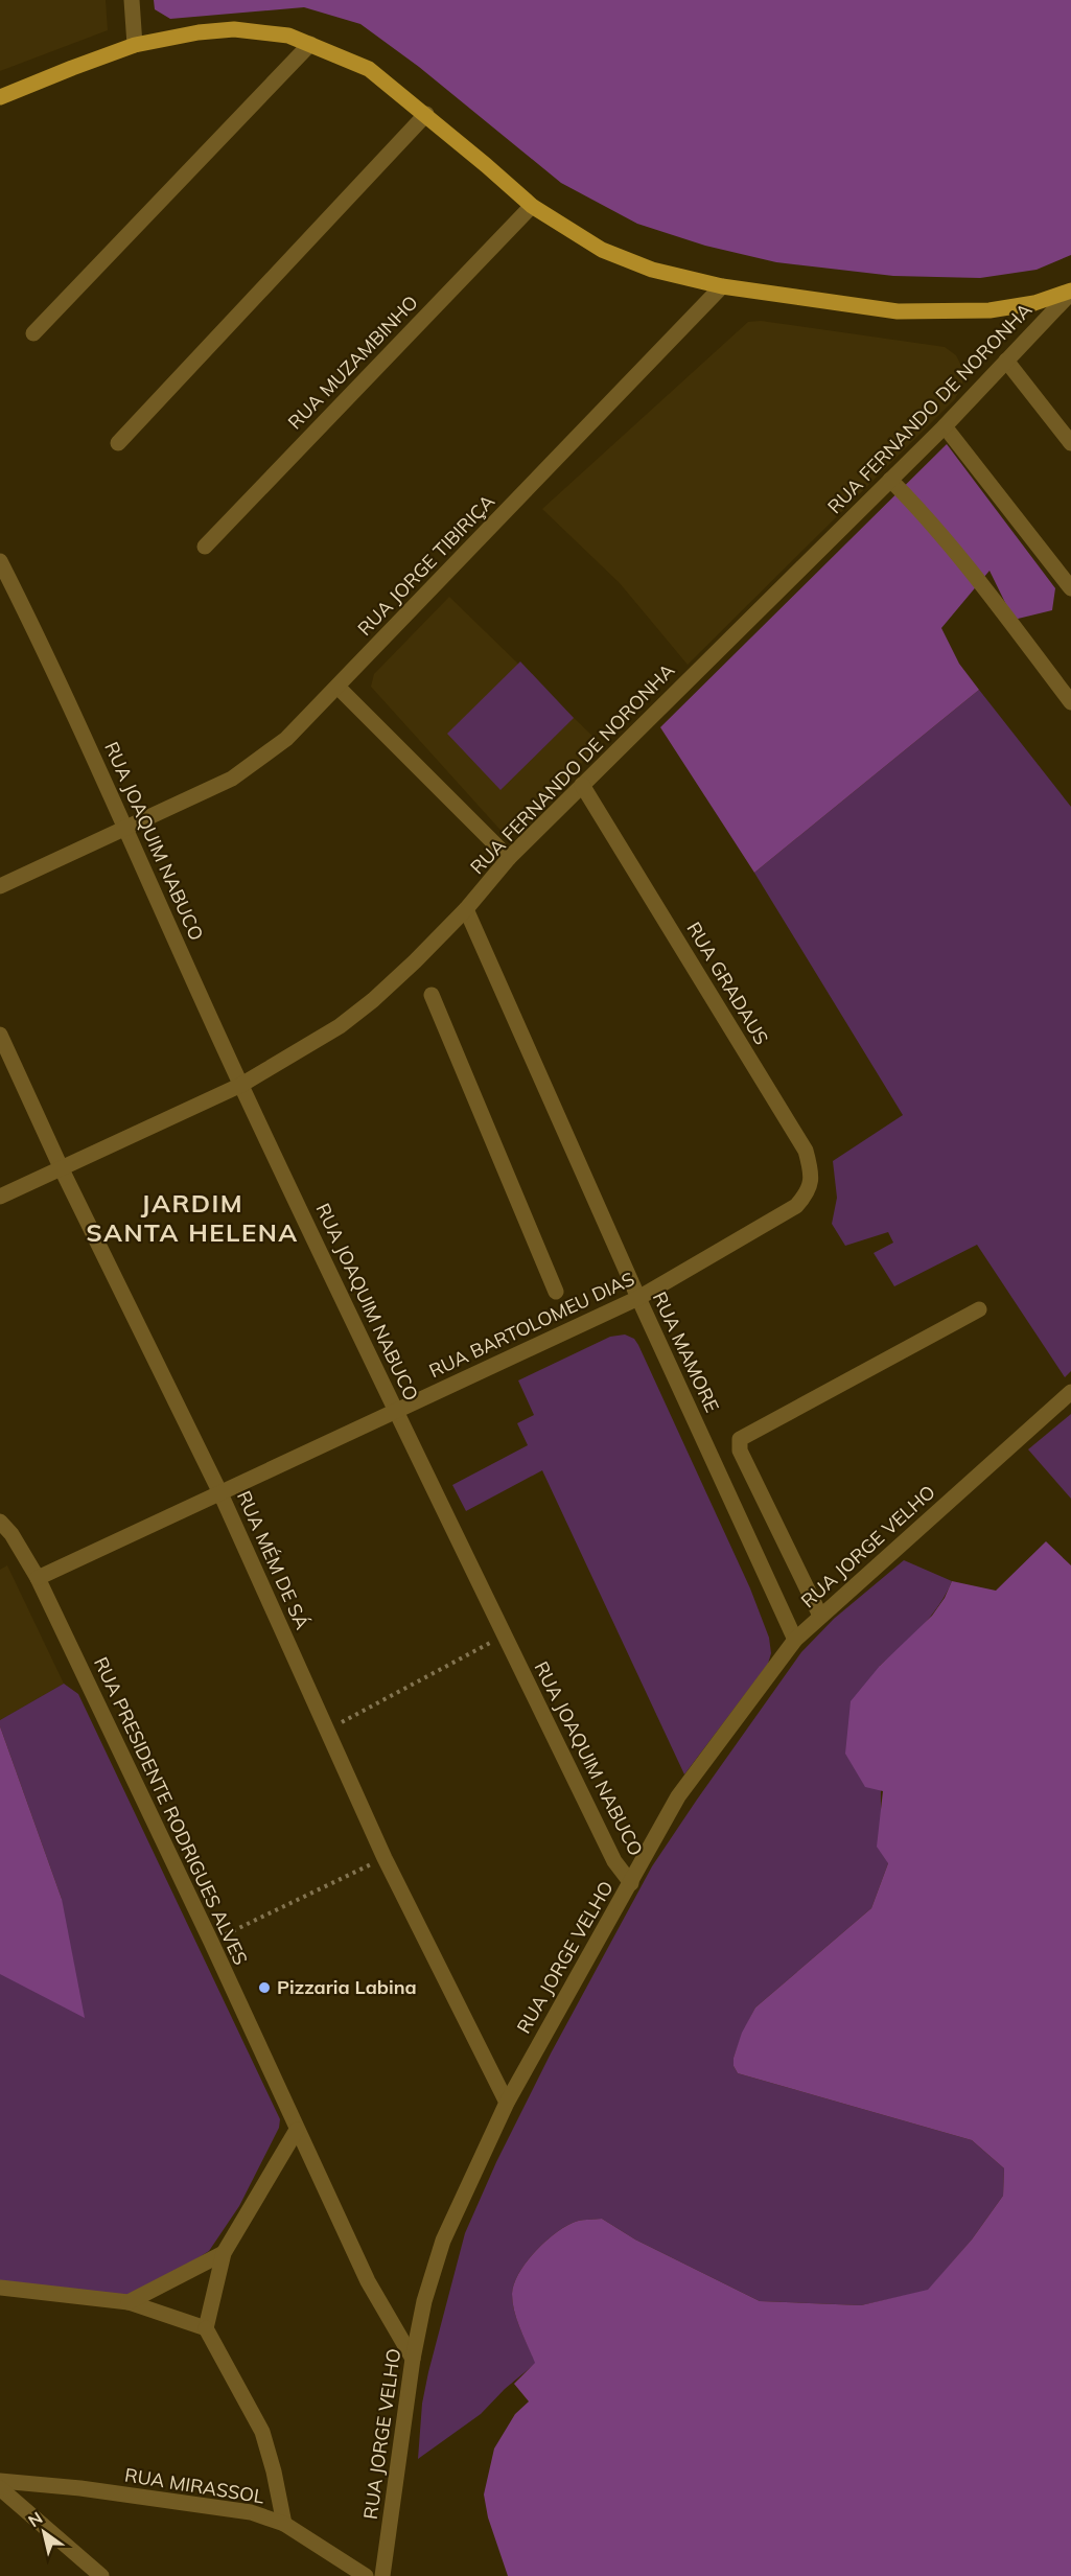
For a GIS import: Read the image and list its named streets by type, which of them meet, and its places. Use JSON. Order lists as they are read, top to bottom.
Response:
{
  "streets": {
    "street": [
      "RUA MUZAMBINHO",
      "RUA FERNANDO DE NORONHA",
      "RUA JORGE TIBIRIÇA",
      "RUA JOAQUIM NABUCO",
      "RUA GRADAUS",
      "RUA BARTOLOMEU DIAS",
      "RUA MAMORE",
      "RUA JORGE VELHO",
      "RUA MÉM DE SÁ",
      "RUA PRESIDENTE RODRIGUES ALVES",
      "RUA MIRASSOL"
    ]
  },
  "crossings": [
    ["RUA FERNANDO DE NORONHA", "RUA JOAQUIM NABUCO"],
    ["RUA FERNANDO DE NORONHA", "RUA GRADAUS"],
    ["RUA FERNANDO DE NORONHA", "RUA MAMORE"],
    ["RUA FERNANDO DE NORONHA", "RUA MÉM DE SÁ"],
    ["RUA JORGE TIBIRIÇA", "RUA JOAQUIM NABUCO"],
    ["RUA JOAQUIM NABUCO", "RUA BARTOLOMEU DIAS"],
    ["RUA JOAQUIM NABUCO", "RUA JORGE VELHO"],
    ["RUA GRADAUS", "RUA BARTOLOMEU DIAS"],
    ["RUA BARTOLOMEU DIAS", "RUA MAMORE"],
    ["RUA BARTOLOMEU DIAS", "RUA MÉM DE SÁ"],
    ["RUA BARTOLOMEU DIAS", "RUA PRESIDENTE RODRIGUES ALVES"],
    ["RUA MAMORE", "RUA JORGE VELHO"],
    ["RUA JORGE VELHO", "RUA MÉM DE SÁ"],
    ["RUA JORGE VELHO", "RUA PRESIDENTE RODRIGUES ALVES"]
  ],
  "districts": ["JARDIM SANTA HELENA"],
  "places": ["Pizzaria Labina"],
  "north": "top left"
}
